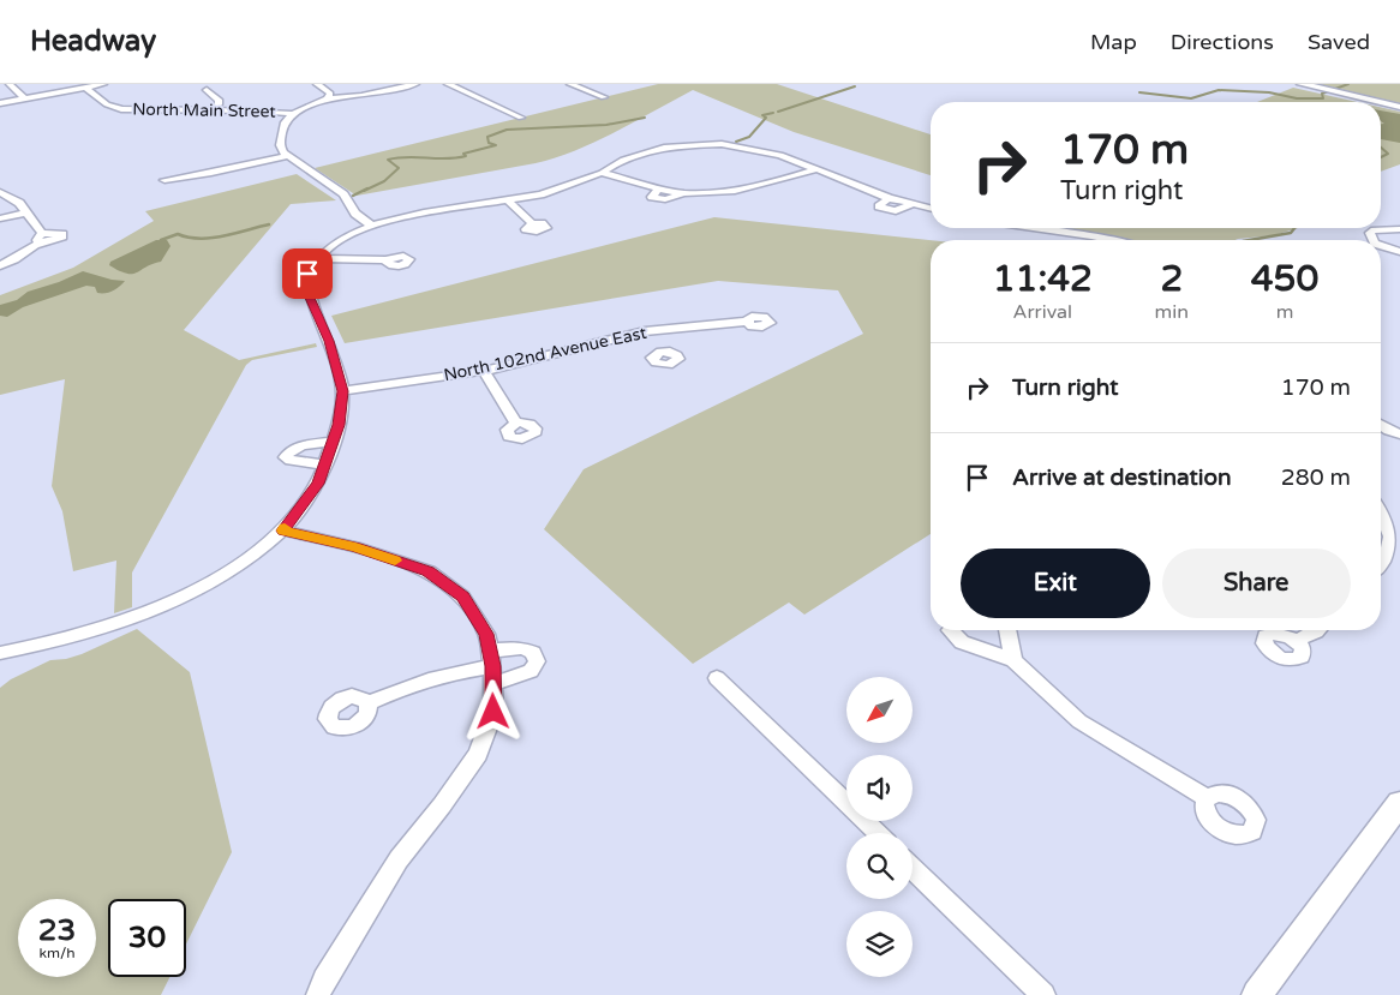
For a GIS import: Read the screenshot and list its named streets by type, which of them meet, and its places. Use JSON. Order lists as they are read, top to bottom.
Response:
{
  "streets": {
    "street": ["North Main Street", "North 102nd Avenue East"]
  },
  "north": "bottom left",
  "page": {
    "header": "Headway",
    "nav": ["Map", "Directions", "Saved"],
    "turn": ["170 m", "Turn right"],
    "eta": [
      "11:42",
      "Arrival",
      "2",
      "min",
      "450",
      "m"
    ],
    "list": [
      {
        "name": "Turn right",
        "value": "170 m"
      },
      {
        "name": "Arrive at destination",
        "value": "280 m"
      }
    ],
    "buttons": ["Exit", "Share"],
    "speed": "23 km/h",
    "limit": "30"
  }
}
